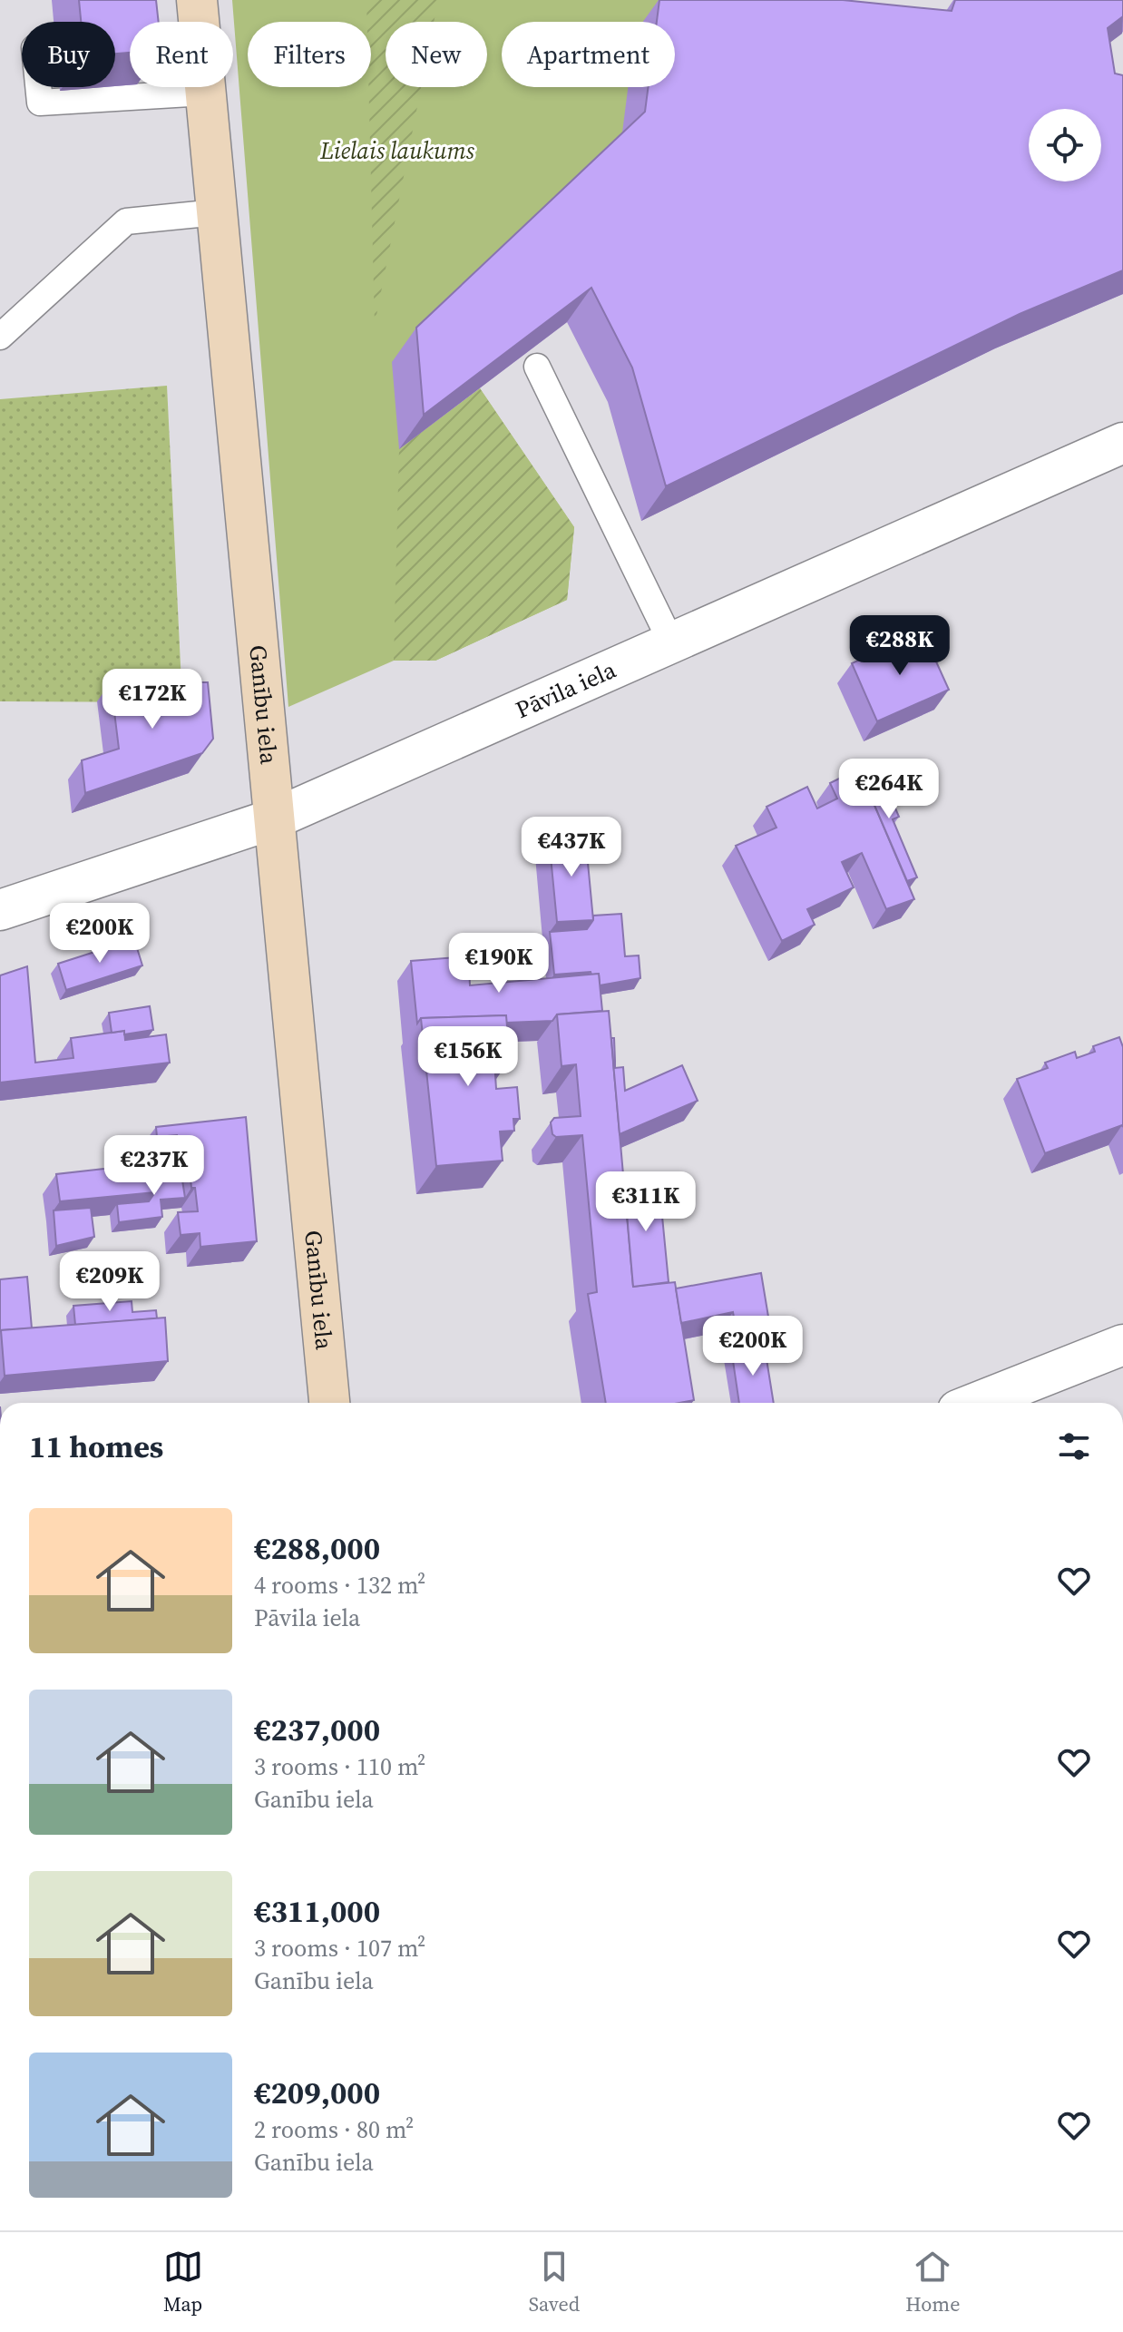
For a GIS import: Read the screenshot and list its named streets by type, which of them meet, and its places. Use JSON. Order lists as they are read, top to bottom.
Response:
{
  "streets": {
    "street": ["Pāvila iela", "Ganību iela"]
  },
  "crossings": [
    ["Pāvila iela", "Ganību iela"]
  ],
  "parks": ["Lielais laukums"],
  "page": {
    "chip": [
      "Buy",
      "Rent",
      "Filters",
      "New",
      "Apartment"
    ],
    "price": [
      "€288K",
      "€172K",
      "€264K",
      "€437K",
      "€200K",
      "€190K",
      "€156K",
      "€237K",
      "€311K",
      "€209K",
      "€200K"
    ],
    "heading": "11 homes",
    "list": [
      {
        "name": "€288,000",
        "note": "4 rooms · 132 m² · Pāvila iela"
      },
      {
        "name": "€237,000",
        "note": "3 rooms · 110 m² · Ganību iela"
      },
      {
        "name": "€311,000",
        "note": "3 rooms · 107 m² · Ganību iela"
      },
      {
        "name": "€209,000",
        "note": "2 rooms · 80 m² · Ganību iela"
      }
    ],
    "tabs": ["Map", "Saved", "Home"]
  }
}
